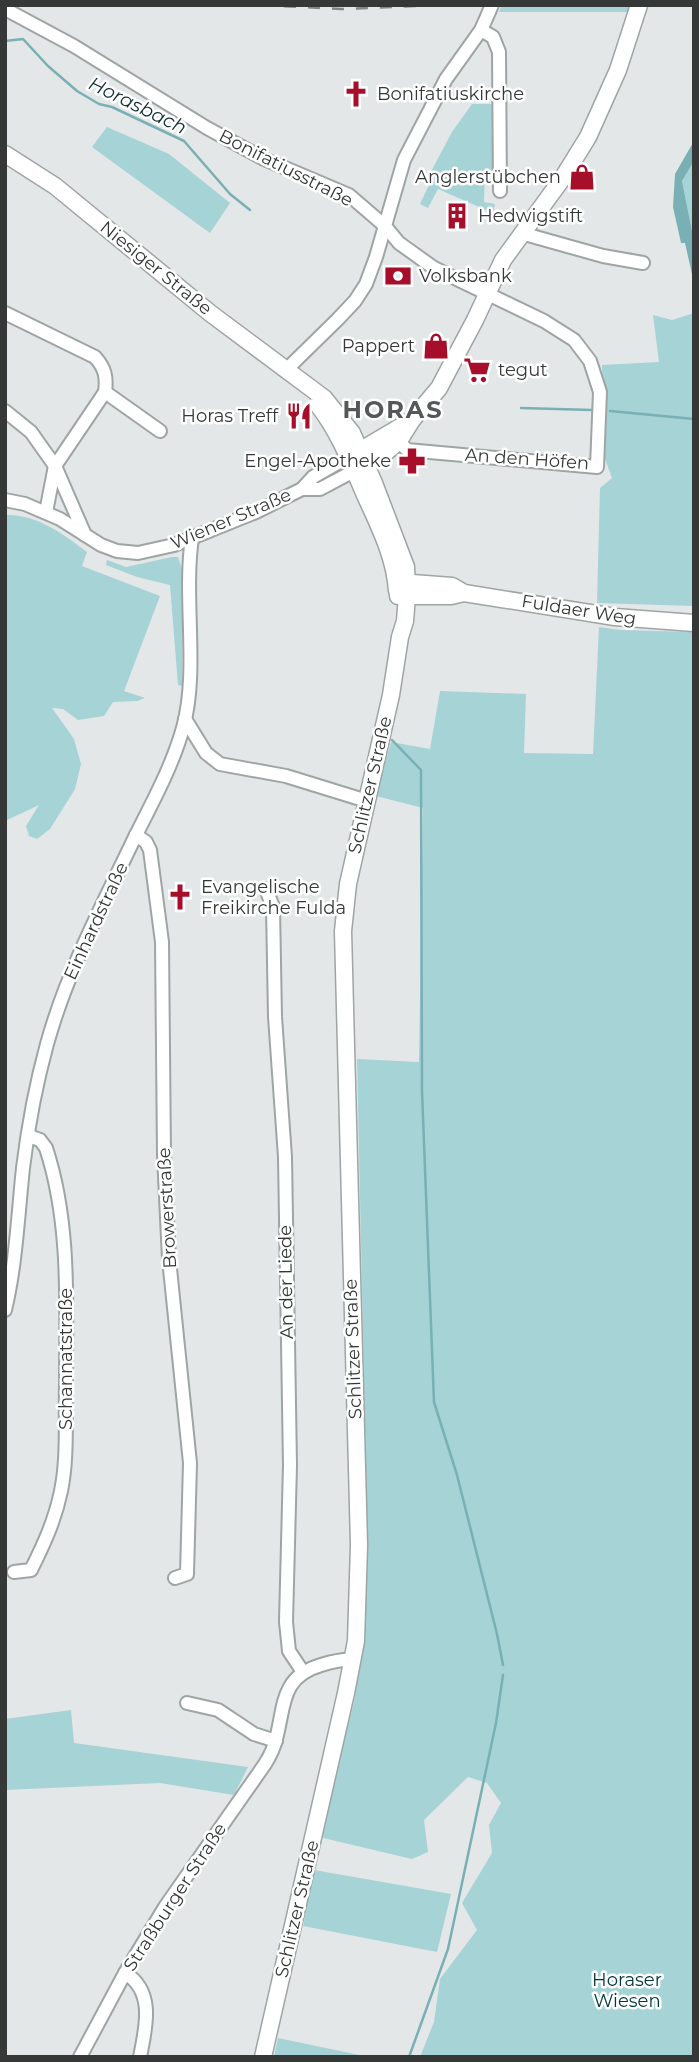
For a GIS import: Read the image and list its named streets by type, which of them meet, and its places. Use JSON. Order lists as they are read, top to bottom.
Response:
{
  "streets": {
    "main road": ["Niesiger Straße", "Fuldaer Weg", "Schlitzer Straße"],
    "street": [
      "Bonifatiusstraße",
      "An den Höfen",
      "Wiener Straße",
      "Einhardstraße",
      "Browerstraße",
      "An der Liede",
      "Schannatstraße",
      "Straßburger Straße"
    ]
  },
  "crossings": [
    ["Bonifatiusstraße", "An den Höfen"],
    ["Niesiger Straße", "Wiener Straße"],
    ["Niesiger Straße", "Schlitzer Straße"],
    ["Wiener Straße", "Schlitzer Straße"],
    ["Wiener Straße", "Einhardstraße"],
    ["Fuldaer Weg", "Schlitzer Straße"],
    ["Einhardstraße", "Browerstraße"],
    ["Einhardstraße", "Schannatstraße"],
    ["An der Liede", "Straßburger Straße"]
  ],
  "districts": ["HORAS"],
  "water": ["Horasbach"],
  "parks": ["Horaser Wiesen"],
  "places": {
    "church": ["Bonifatiuskirche", "Evangelische Freikirche Fulda"],
    "shop": ["Anglerstübchen", "Pappert"],
    "building": ["Hedwigstift"],
    "bank": ["Volksbank"],
    "supermarket": ["tegut"],
    "restaurant": ["Horas Treff"],
    "pharmacy": ["Engel-Apotheke"]
  }
}
